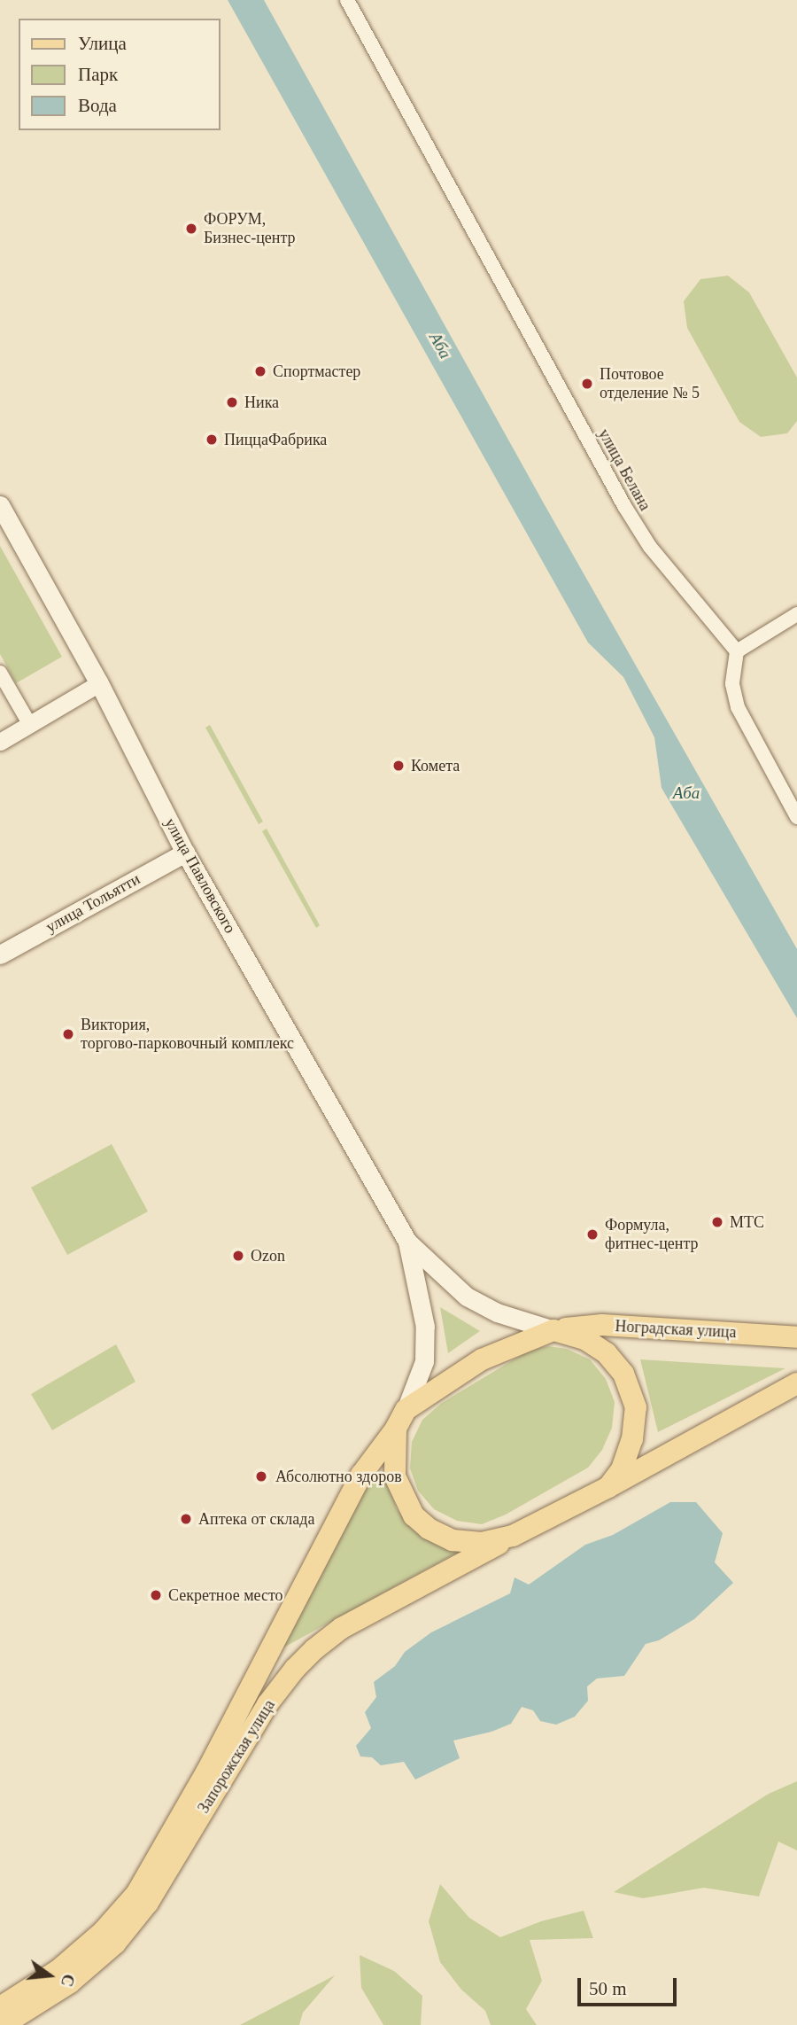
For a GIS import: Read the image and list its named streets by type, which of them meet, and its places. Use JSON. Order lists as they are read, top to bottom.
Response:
{
  "streets": {
    "main road": [
      "улица Павловского",
      "улица Тольятти",
      "Ноградская улица",
      "Запорожская улица"
    ],
    "street": ["улица Белана"]
  },
  "crossings": [
    ["улица Павловского", "улица Тольятти"],
    ["улица Павловского", "Ноградская улица"],
    ["улица Павловского", "Запорожская улица"],
    ["Ноградская улица", "Запорожская улица"]
  ],
  "water": ["Аба"],
  "places": [
    "ФОРУМ, Бизнес-центр",
    "Спортмастер",
    "Почтовое отделение № 5",
    "Ника",
    "ПиццаФабрика",
    "Комета",
    "Виктория, торгово-парковочный комплекс",
    "МТС",
    "Формула, фитнес-центр",
    "Ozon",
    "Абсолютно здоров",
    "Аптека от склада",
    "Секретное место"
  ],
  "legend": ["Улица", "Парк", "Вода"],
  "scale_bar": "50 m",
  "north": "right"
}
